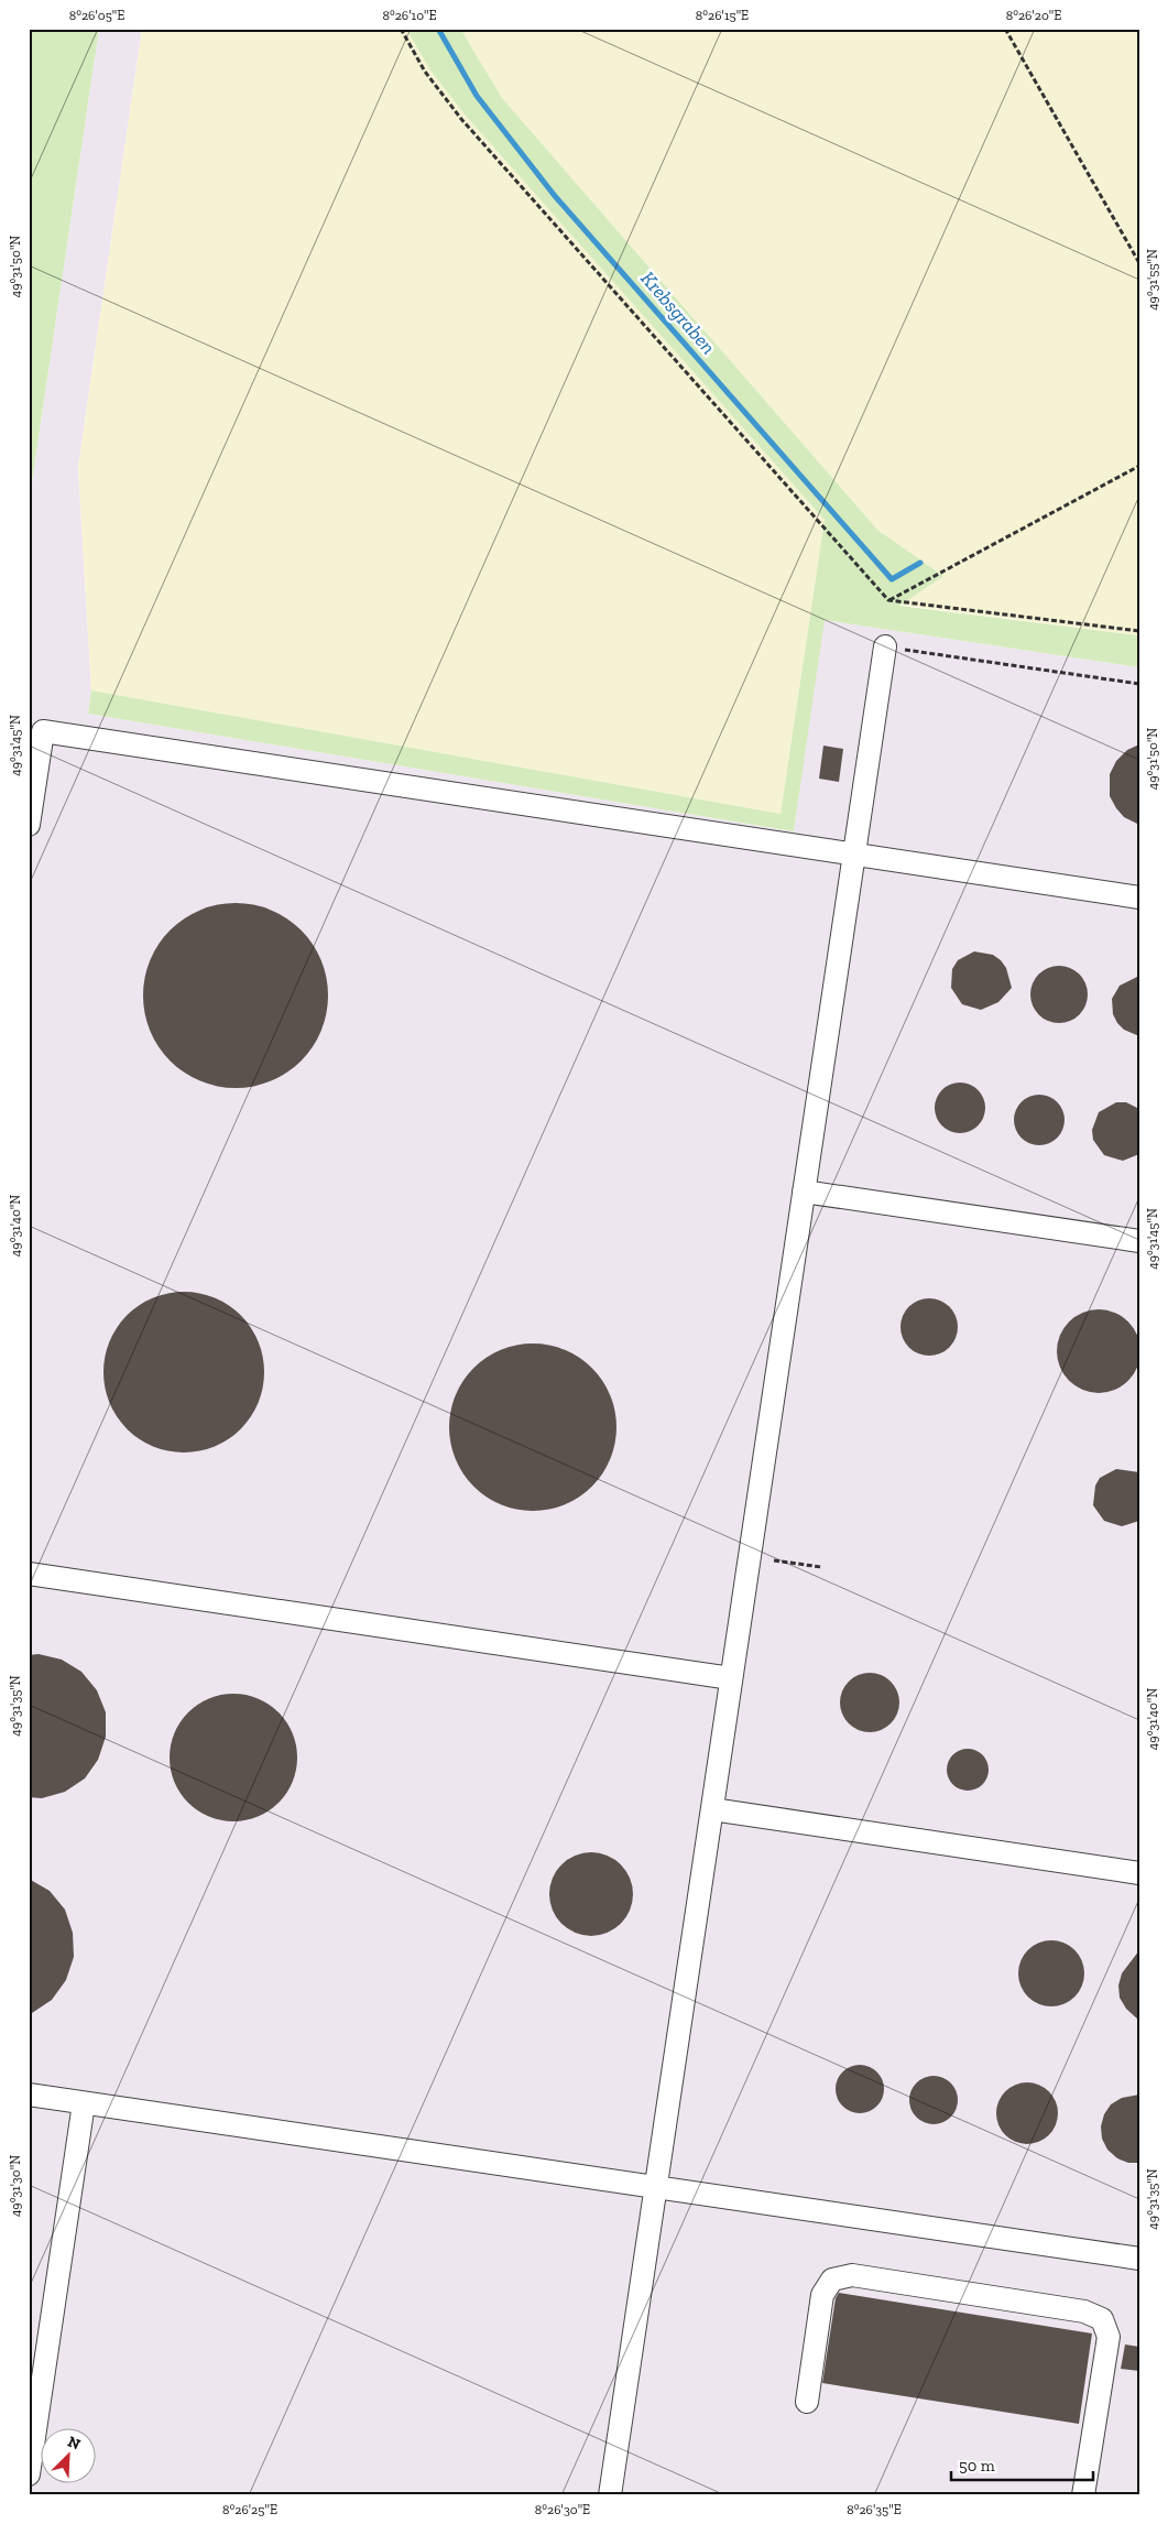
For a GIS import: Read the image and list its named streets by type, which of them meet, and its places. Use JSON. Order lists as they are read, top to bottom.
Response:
{
  "water": ["Krebsgraben"],
  "scale_bar": "50 m",
  "north": "top right",
  "coordinates": [
    "8°26'05\"E",
    "8°26'10\"E",
    "8°26'15\"E",
    "8°26'20\"E",
    "49°31'50\"N",
    "49°31'55\"N",
    "49°31'45\"N",
    "49°31'40\"N",
    "49°31'35\"N",
    "49°31'30\"N",
    "8°26'25\"E",
    "8°26'30\"E",
    "8°26'35\"E"
  ]
}
